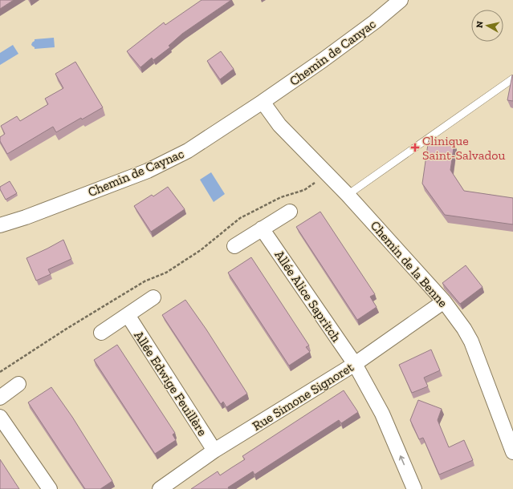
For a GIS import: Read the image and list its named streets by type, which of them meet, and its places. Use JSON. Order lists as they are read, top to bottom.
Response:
{
  "streets": {
    "street": [
      "Chemin de Canyac",
      "Chemin de Caynac",
      "Chemin de la Benne",
      "Allée Alice Sapritch",
      "Allée Edwige Feuillère",
      "Rue Simone Signoret"
    ]
  },
  "crossings": [
    ["Chemin de Canyac", "Chemin de Caynac"],
    ["Chemin de Canyac", "Chemin de la Benne"],
    ["Chemin de Caynac", "Chemin de la Benne"],
    ["Chemin de la Benne", "Rue Simone Signoret"],
    ["Allée Alice Sapritch", "Rue Simone Signoret"],
    ["Allée Edwige Feuillère", "Rue Simone Signoret"]
  ],
  "one_way": ["Allée Alice Sapritch"],
  "places": {
    "health": ["Clinique Saint-Salvadou"]
  },
  "north": "left"
}
